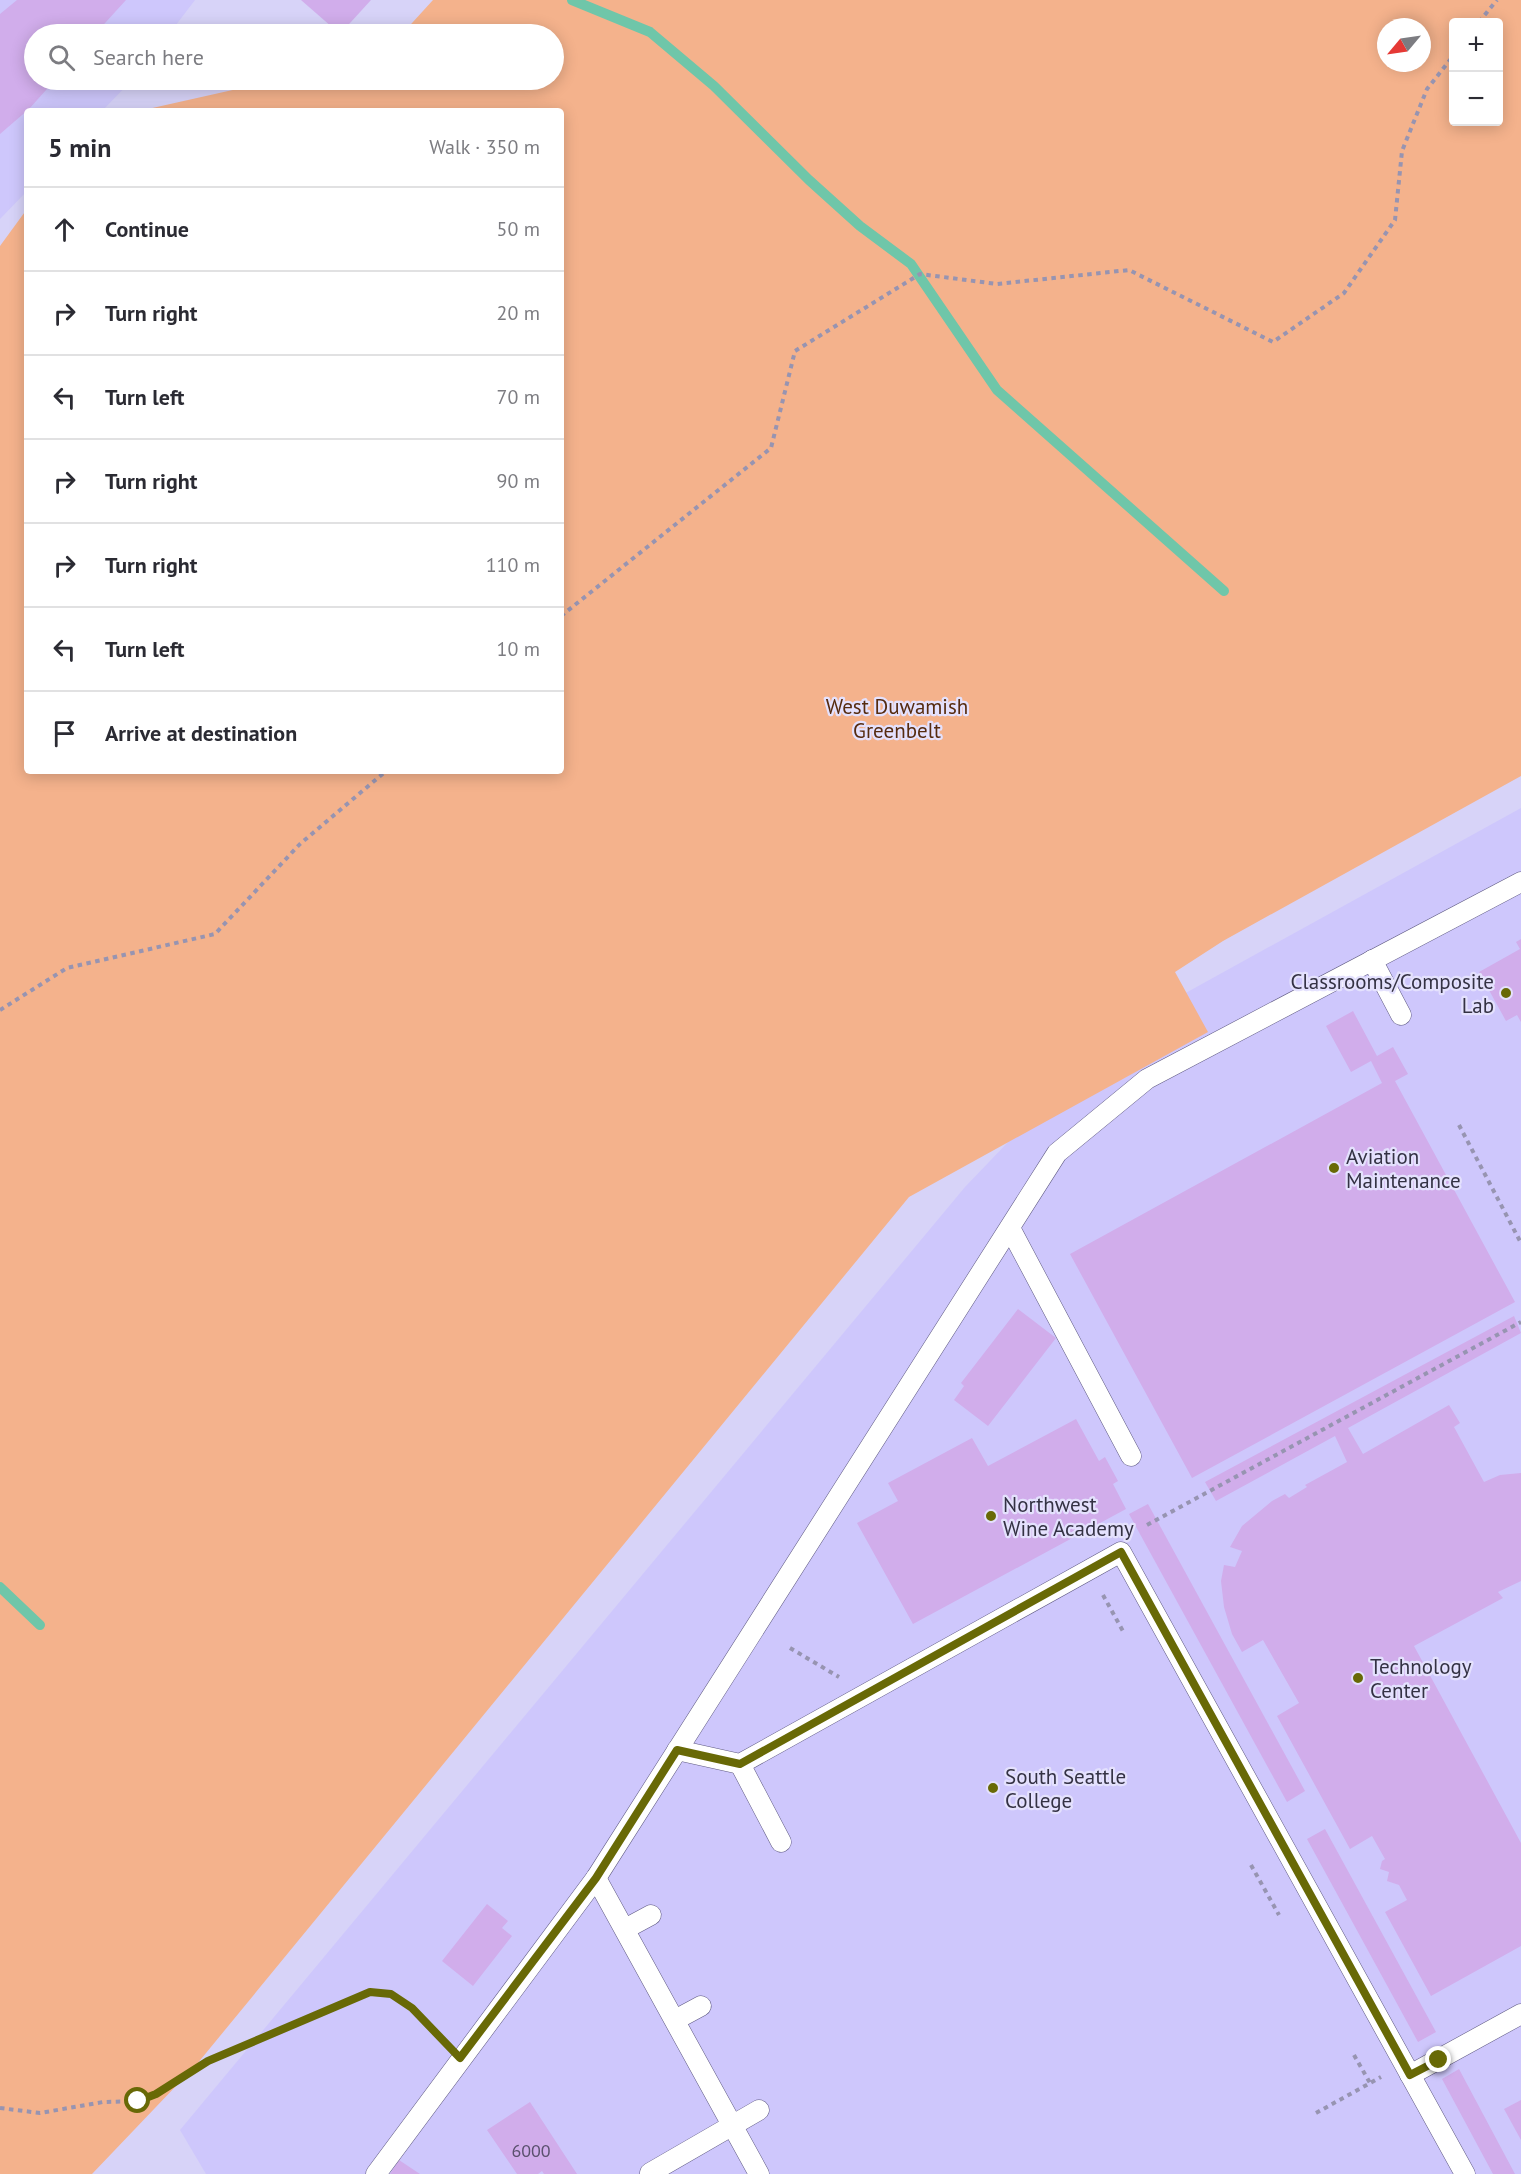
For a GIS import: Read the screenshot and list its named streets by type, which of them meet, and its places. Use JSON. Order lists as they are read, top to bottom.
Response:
{
  "parks": ["West Duwamish Greenbelt"],
  "places": [
    "Classrooms/Composite Lab",
    "Aviation Maintenance",
    "Northwest Wine Academy",
    "Technology Center",
    "South Seattle College"
  ],
  "house_numbers": ["6000"],
  "north": "bottom left",
  "page": {
    "map_buttons": ["+", "−"],
    "search": "Search here",
    "heading": ["5 min", "Walk · 350 m"],
    "list": [
      ["Continue", "50 m"],
      ["Turn right", "20 m"],
      ["Turn left", "70 m"],
      ["Turn right", "90 m"],
      ["Turn right", "110 m"],
      ["Turn left", "10 m"],
      "Arrive at destination"
    ]
  }
}
